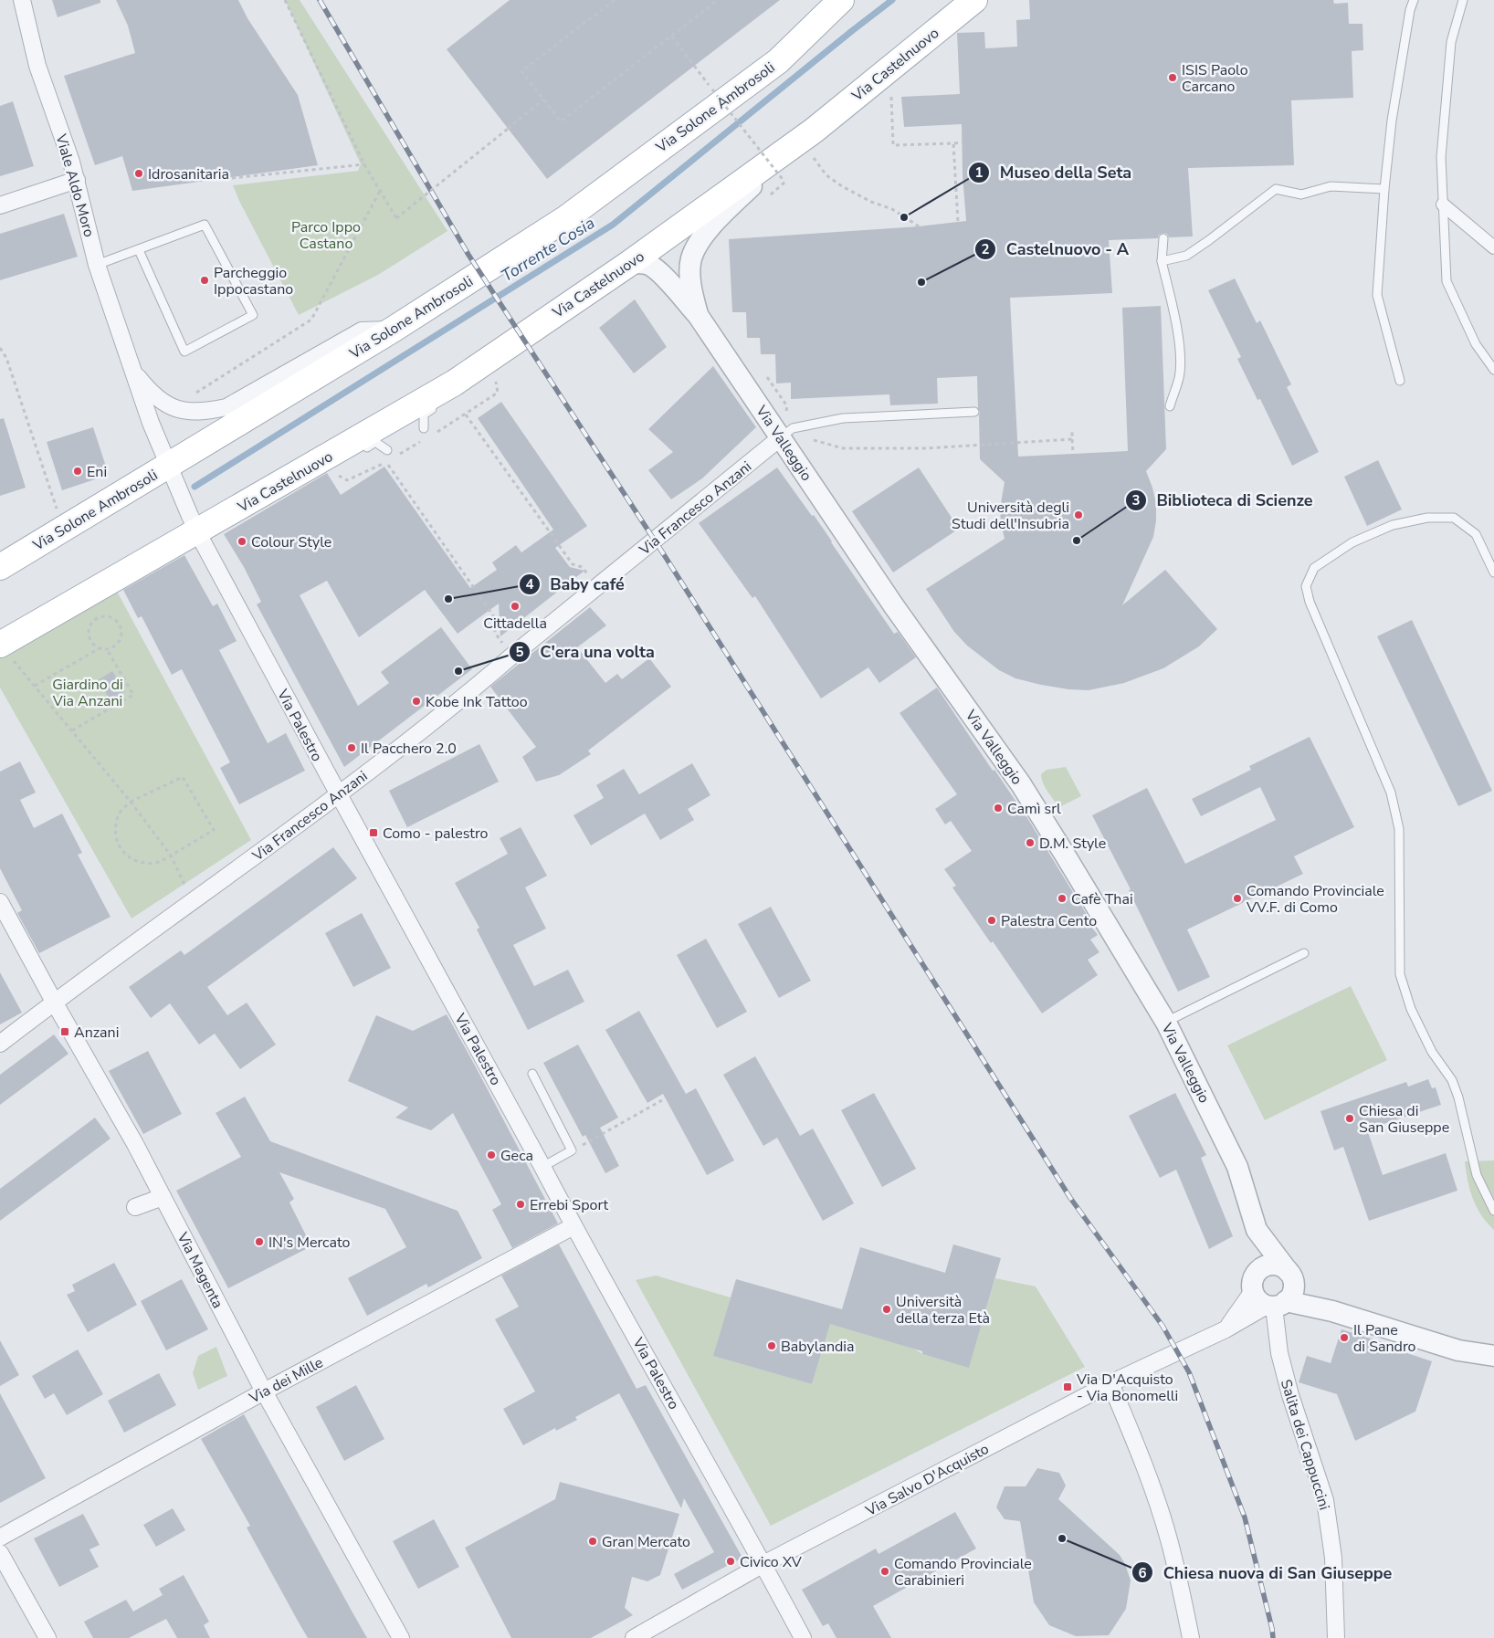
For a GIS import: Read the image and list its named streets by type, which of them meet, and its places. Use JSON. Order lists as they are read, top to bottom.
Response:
{
  "streets": {
    "main road": ["Via Castelnuovo", "Via Solone Ambrosoli"],
    "street": [
      "Viale Aldo Moro",
      "Via Valleggio",
      "Via Francesco Anzani",
      "Via Palestro",
      "Via Magenta",
      "Via dei Mille",
      "Salita dei Cappuccini",
      "Via Salvo D'Acquisto"
    ]
  },
  "crossings": [
    ["Via Castelnuovo", "Via Valleggio"],
    ["Via Castelnuovo", "Via Palestro"],
    ["Via Solone Ambrosoli", "Viale Aldo Moro"],
    ["Via Solone Ambrosoli", "Via Palestro"],
    ["Viale Aldo Moro", "Via Palestro"],
    ["Via Valleggio", "Via Francesco Anzani"],
    ["Via Valleggio", "Salita dei Cappuccini"],
    ["Via Valleggio", "Via Salvo D'Acquisto"],
    ["Via Francesco Anzani", "Via Palestro"],
    ["Via Francesco Anzani", "Via Magenta"],
    ["Via Palestro", "Via dei Mille"],
    ["Via Palestro", "Via Salvo D'Acquisto"],
    ["Via Magenta", "Via dei Mille"],
    ["Salita dei Cappuccini", "Via Salvo D'Acquisto"]
  ],
  "water": ["Torrente Cosia"],
  "parks": ["Parco Ippo Castano", "Giardino di Via Anzani"],
  "places": {
    "other": [
      "ISIS Paolo Carcano",
      "Idrosanitaria",
      "Museo della Seta",
      "Parcheggio Ippocastano",
      "Castelnuovo - A",
      "Eni",
      "Università degli Studi dell'Insubria",
      "Biblioteca di Scienze",
      "Colour Style",
      "Baby café",
      "Cittadella",
      "C'era una volta",
      "Kobe Ink Tattoo",
      "Il Pacchero 2.0",
      "Camì srl",
      "D.M. Style",
      "Cafè Thai",
      "Comando Provinciale VV.F. di Como",
      "Palestra Cento",
      "Chiesa di San Giuseppe",
      "Geca",
      "Errebi Sport",
      "IN's Mercato",
      "Università della terza Età",
      "Il Pane di Sandro",
      "Babylandia",
      "Chiesa nuova di San Giuseppe",
      "Gran Mercato",
      "Civico XV",
      "Comando Provinciale Carabinieri"
    ],
    "transit": ["Como - palestro", "Anzani", "Via D'Acquisto - Via Bonomelli"]
  }
}
